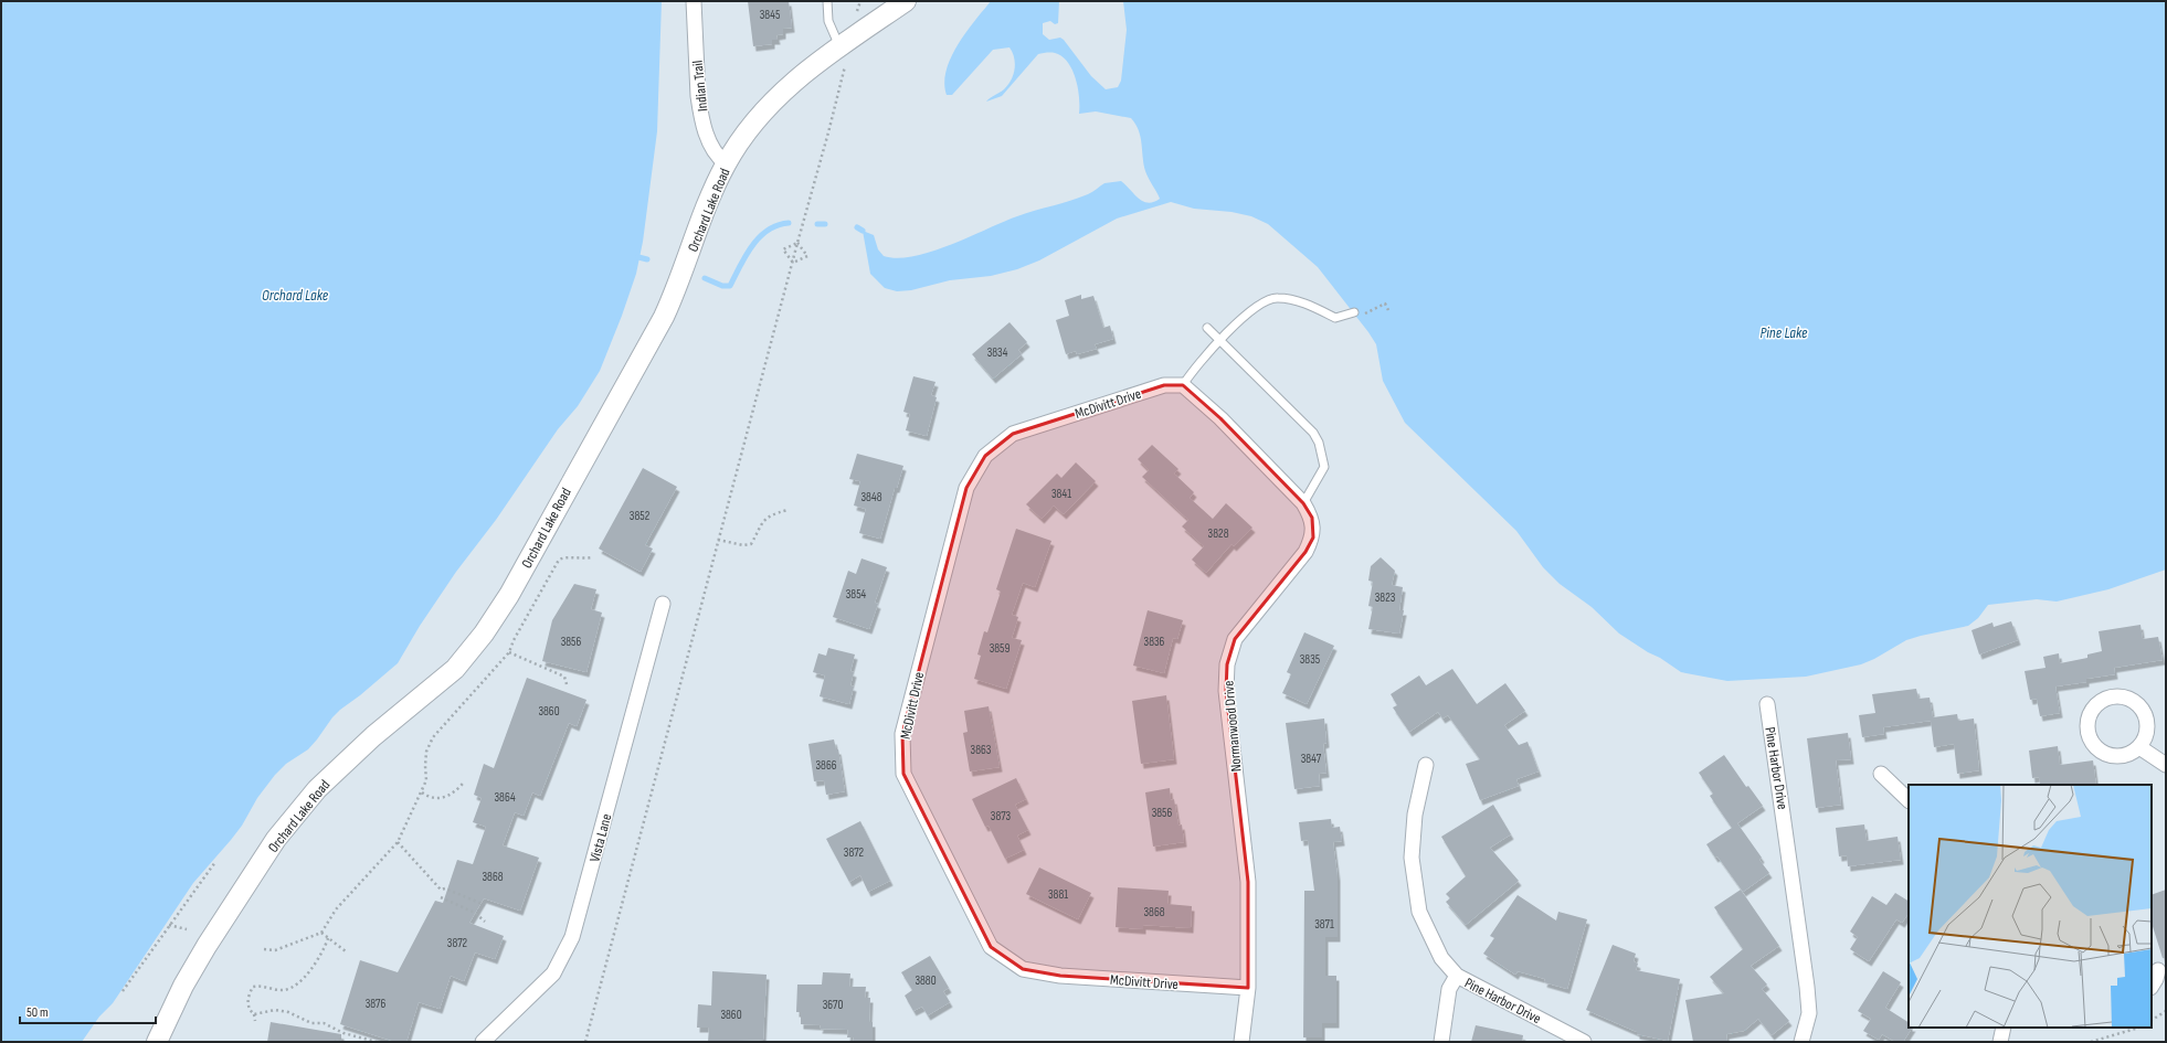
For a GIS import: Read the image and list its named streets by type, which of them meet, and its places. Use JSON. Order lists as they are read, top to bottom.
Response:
{
  "streets": {
    "main road": ["Orchard Lake Road"],
    "street": [
      "Indian Trail",
      "McDivitt Drive",
      "Normanwood Drive",
      "Pine Harbor Drive",
      "Vista Lane"
    ]
  },
  "crossings": [
    ["Indian Trail", "Orchard Lake Road"],
    ["McDivitt Drive", "Normanwood Drive"]
  ],
  "water": ["Orchard Lake", "Pine Lake"],
  "house_numbers": [
    "3845",
    "3834",
    "3841",
    "3848",
    "3852",
    "3828",
    "3854",
    "3823",
    "3856",
    "3836",
    "3859",
    "3835",
    "3860",
    "3863",
    "3847",
    "3866",
    "3864",
    "3856",
    "3873",
    "3872",
    "3868",
    "3881",
    "3868",
    "3871",
    "3872",
    "3880",
    "3876",
    "3670",
    "3860"
  ],
  "scale_bar": "50 m"
}
